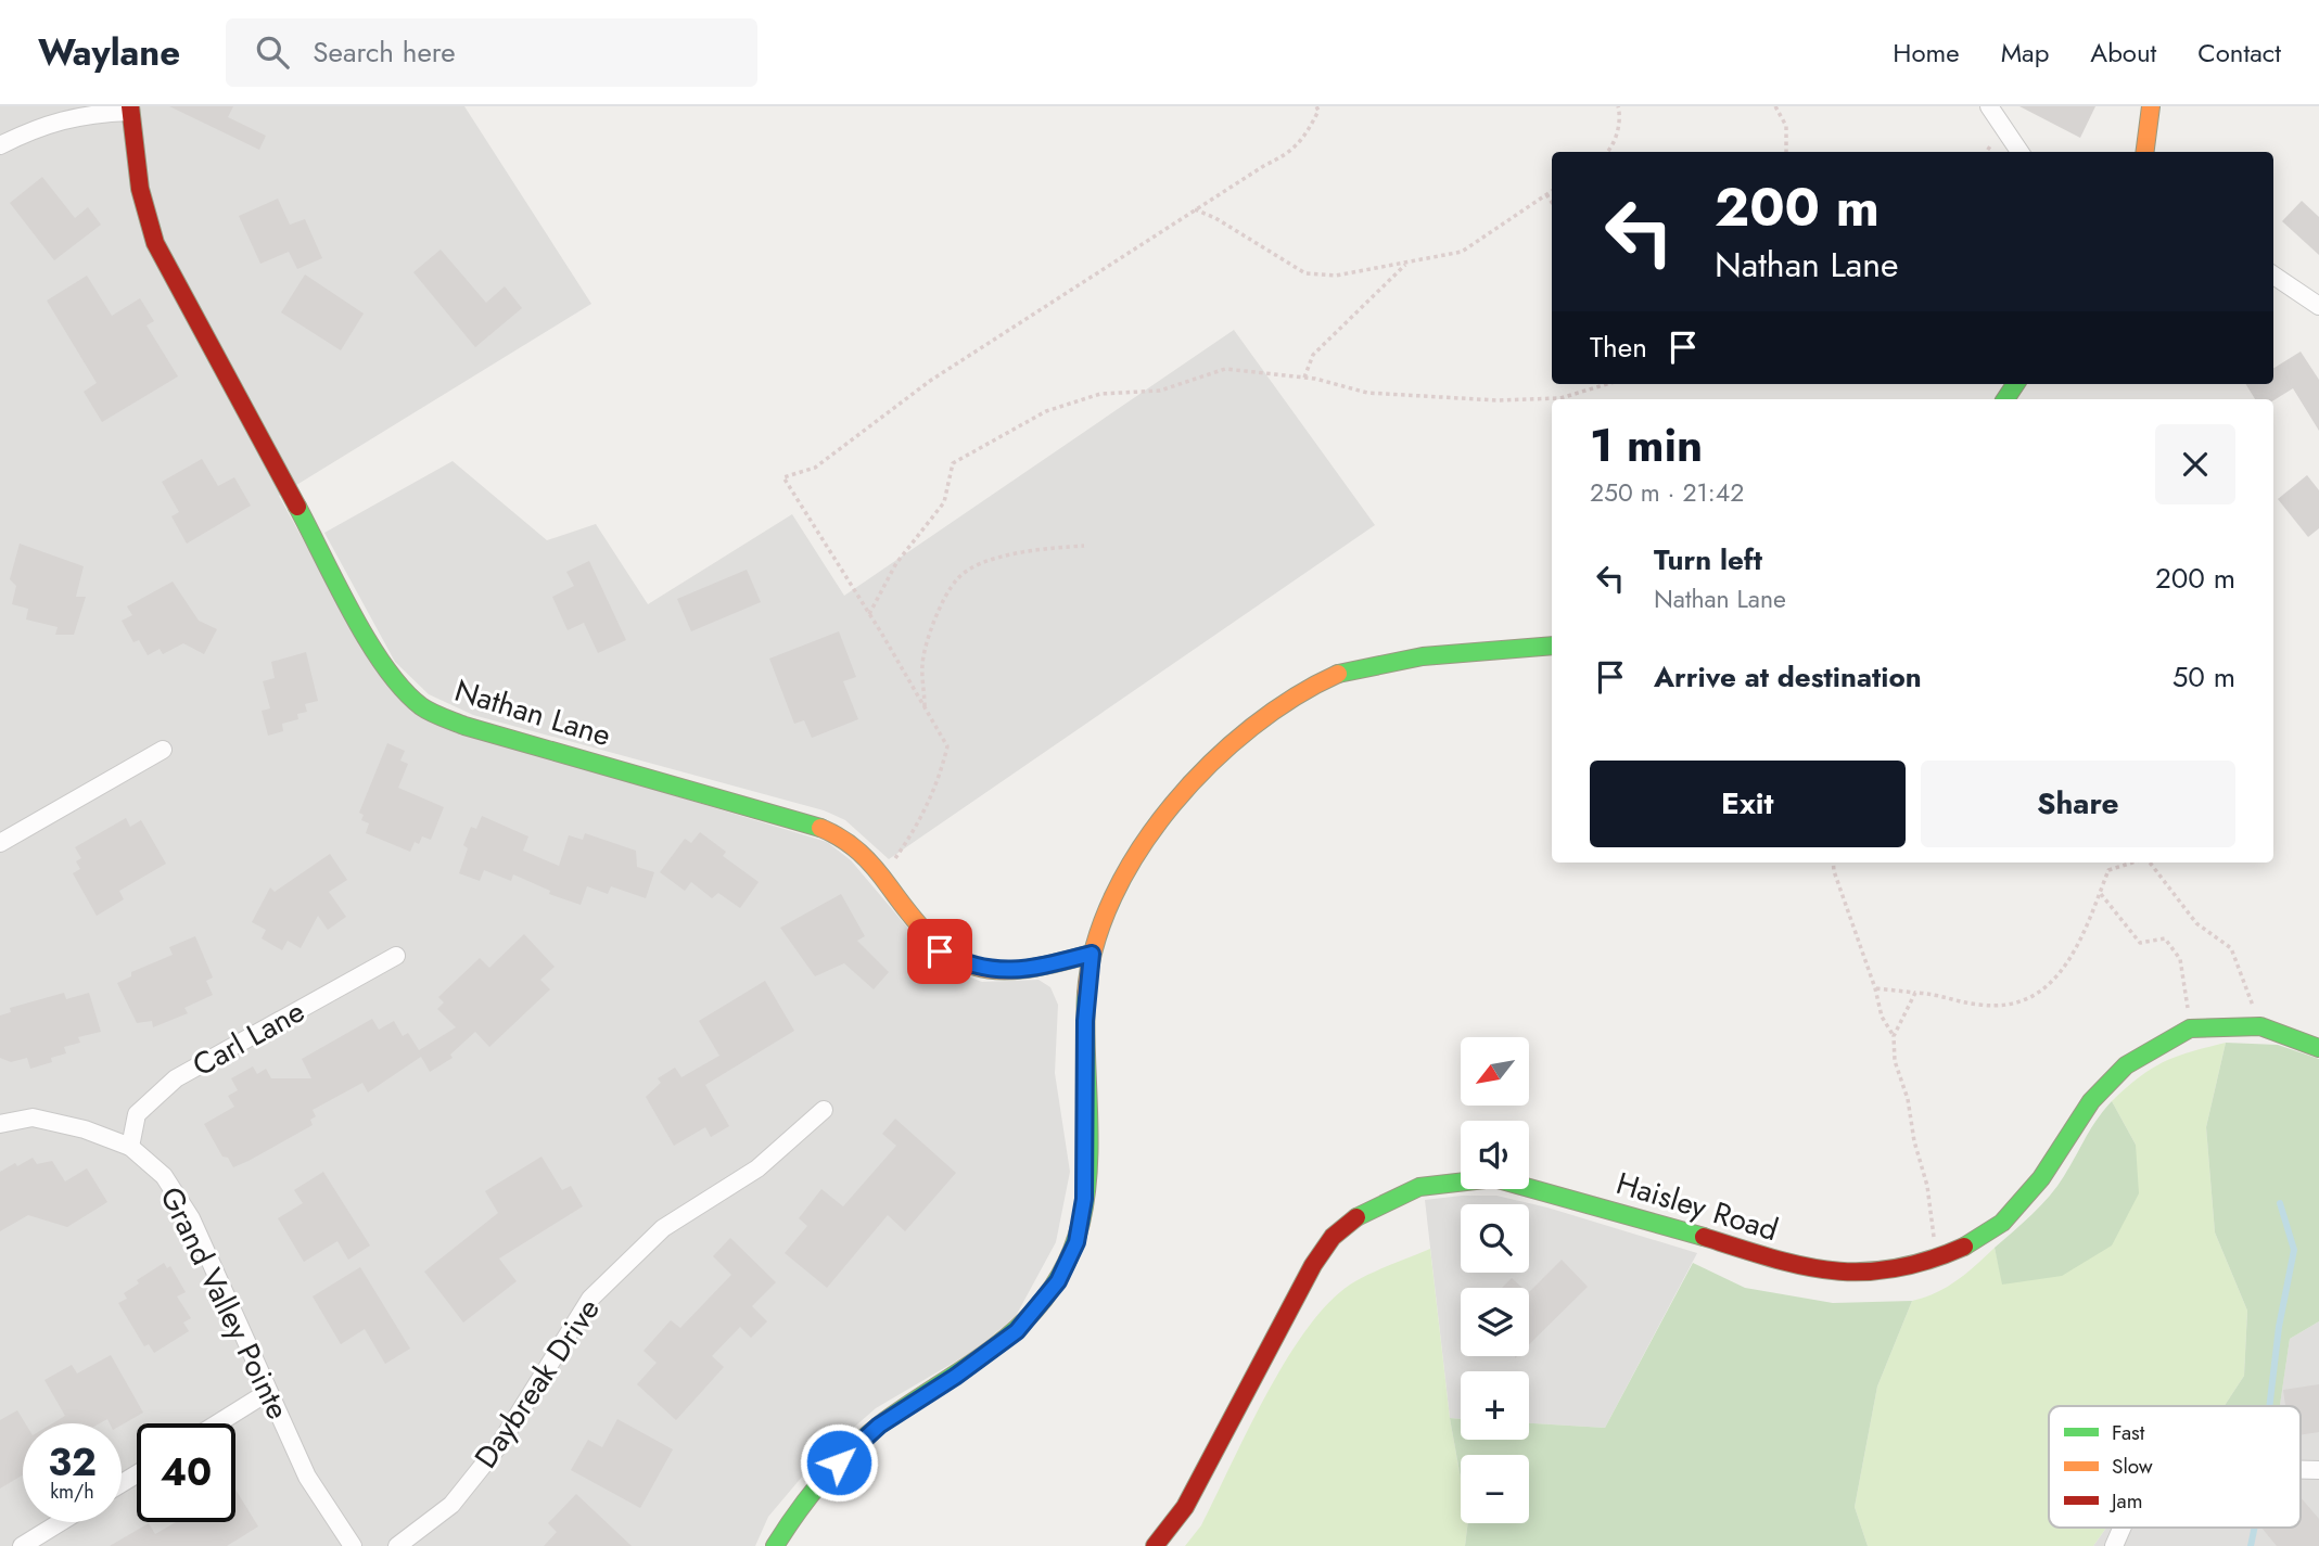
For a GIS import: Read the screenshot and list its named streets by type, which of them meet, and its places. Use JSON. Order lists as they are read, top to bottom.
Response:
{
  "streets": {
    "street": [
      "Nathan Lane",
      "Carl Lane",
      "Haisley Road",
      "Grand Valley Pointe",
      "Daybreak Drive"
    ]
  },
  "crossings": [
    ["Carl Lane", "Grand Valley Pointe"]
  ],
  "legend": ["Fast", "Slow", "Jam"],
  "north": "bottom left",
  "page": {
    "header": "Waylane",
    "search": "Search here",
    "nav": [
      "Home",
      "Map",
      "About",
      "Contact"
    ],
    "turn": ["200 m", "Nathan Lane"],
    "then": "Then",
    "heading": ["1 min", "250 m · 21:42"],
    "list": [
      {
        "name": "Turn left",
        "note": "Nathan Lane",
        "value": "200 m"
      },
      {
        "name": "Arrive at destination",
        "value": "50 m"
      }
    ],
    "buttons": ["Exit", "Share"],
    "map_buttons": ["+", "−"],
    "speed": "32 km/h",
    "limit": "40"
  }
}
